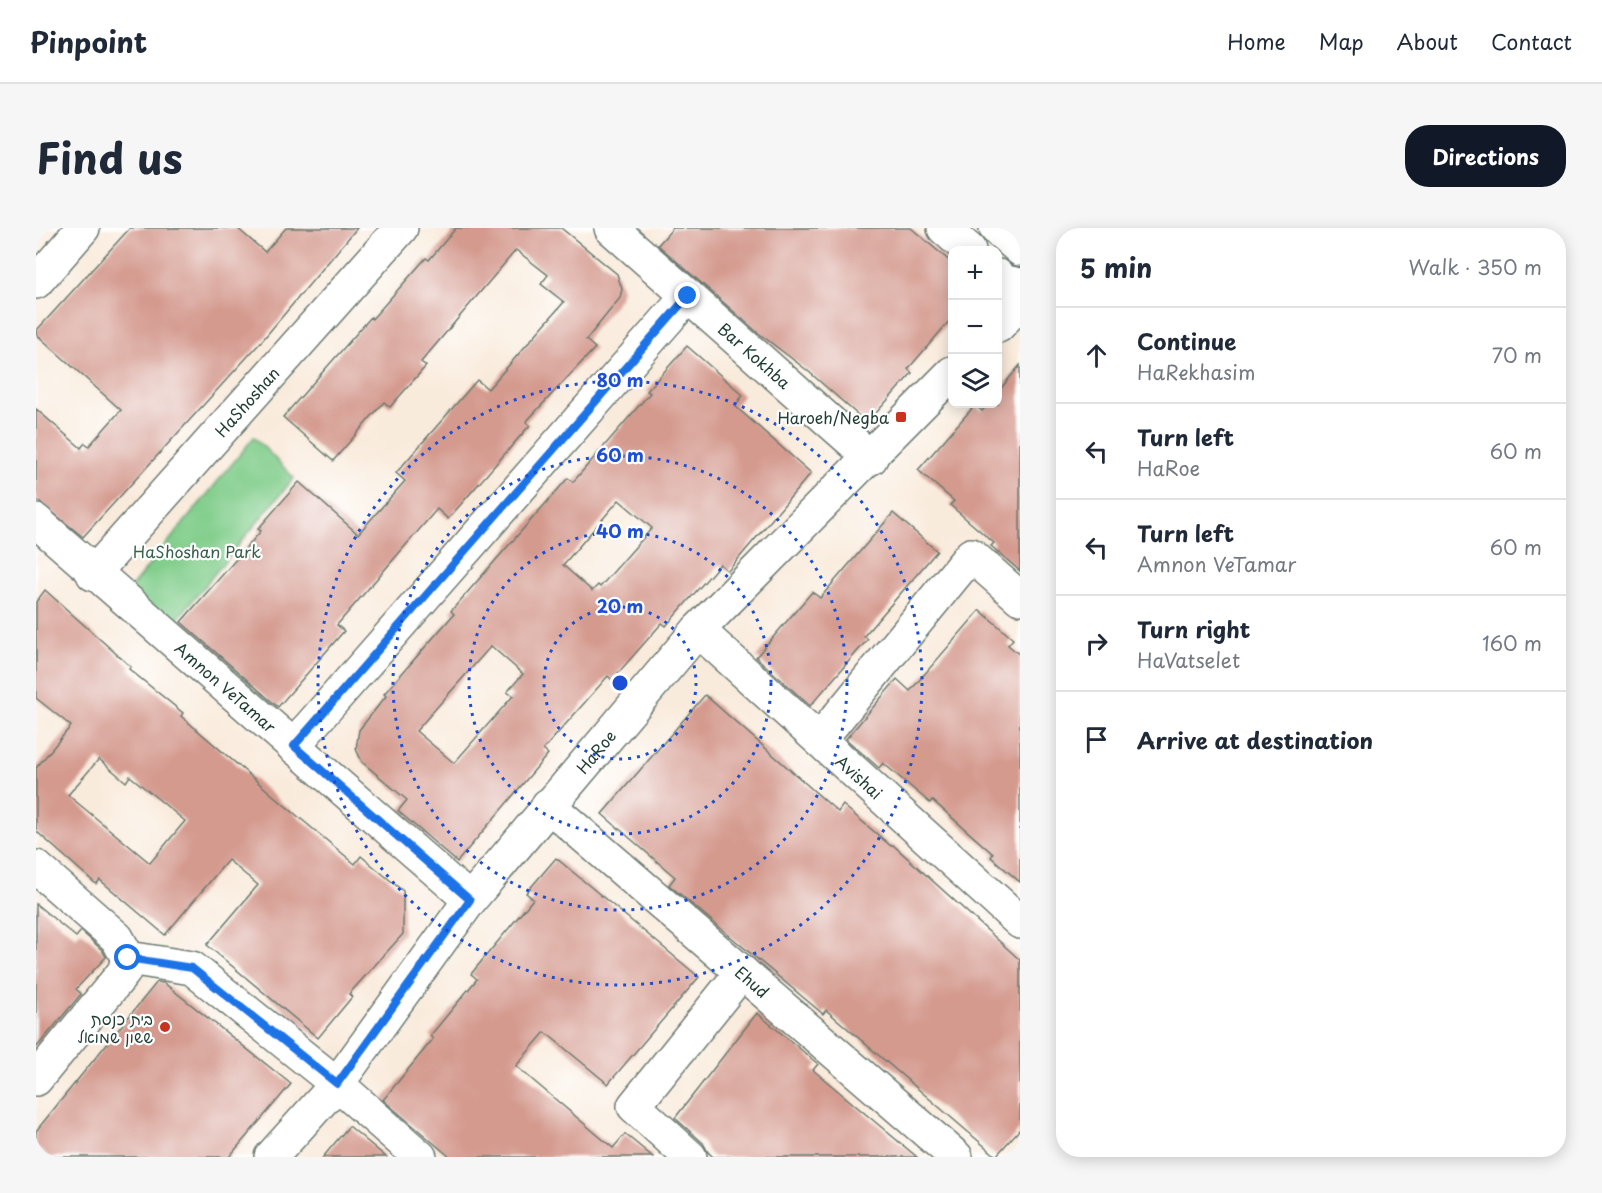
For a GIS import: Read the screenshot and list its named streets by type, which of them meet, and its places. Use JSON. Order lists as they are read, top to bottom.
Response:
{
  "streets": {
    "street": [
      "Bar Kokhba",
      "HaShoshan",
      "Amnon VeTamar",
      "HaRoe",
      "Avishai",
      "Ehud"
    ]
  },
  "crossings": [
    ["Bar Kokhba", "HaRoe"],
    ["HaShoshan", "Amnon VeTamar"],
    ["Amnon VeTamar", "HaRoe"],
    ["HaRoe", "Avishai"],
    ["HaRoe", "Ehud"]
  ],
  "parks": ["HaShoshan Park"],
  "places": {
    "transit": ["Haroeh/Negba"],
    "other": ["בית כנסת ששון שמואל"]
  },
  "page": {
    "header": "Pinpoint",
    "nav": [
      "Home",
      "Map",
      "About",
      "Contact"
    ],
    "title": "Find us",
    "buttons": "Directions",
    "heading": ["5 min", "Walk · 350 m"],
    "map_buttons": ["+", "−"],
    "list": [
      ["Continue", "HaRekhasim", "70 m"],
      ["Turn left", "HaRoe", "60 m"],
      ["Turn left", "Amnon VeTamar", "60 m"],
      ["Turn right", "HaVatselet", "160 m"],
      "Arrive at destination"
    ]
  },
  "rings": [
    "80 m",
    "60 m",
    "40 m",
    "20 m"
  ]
}
